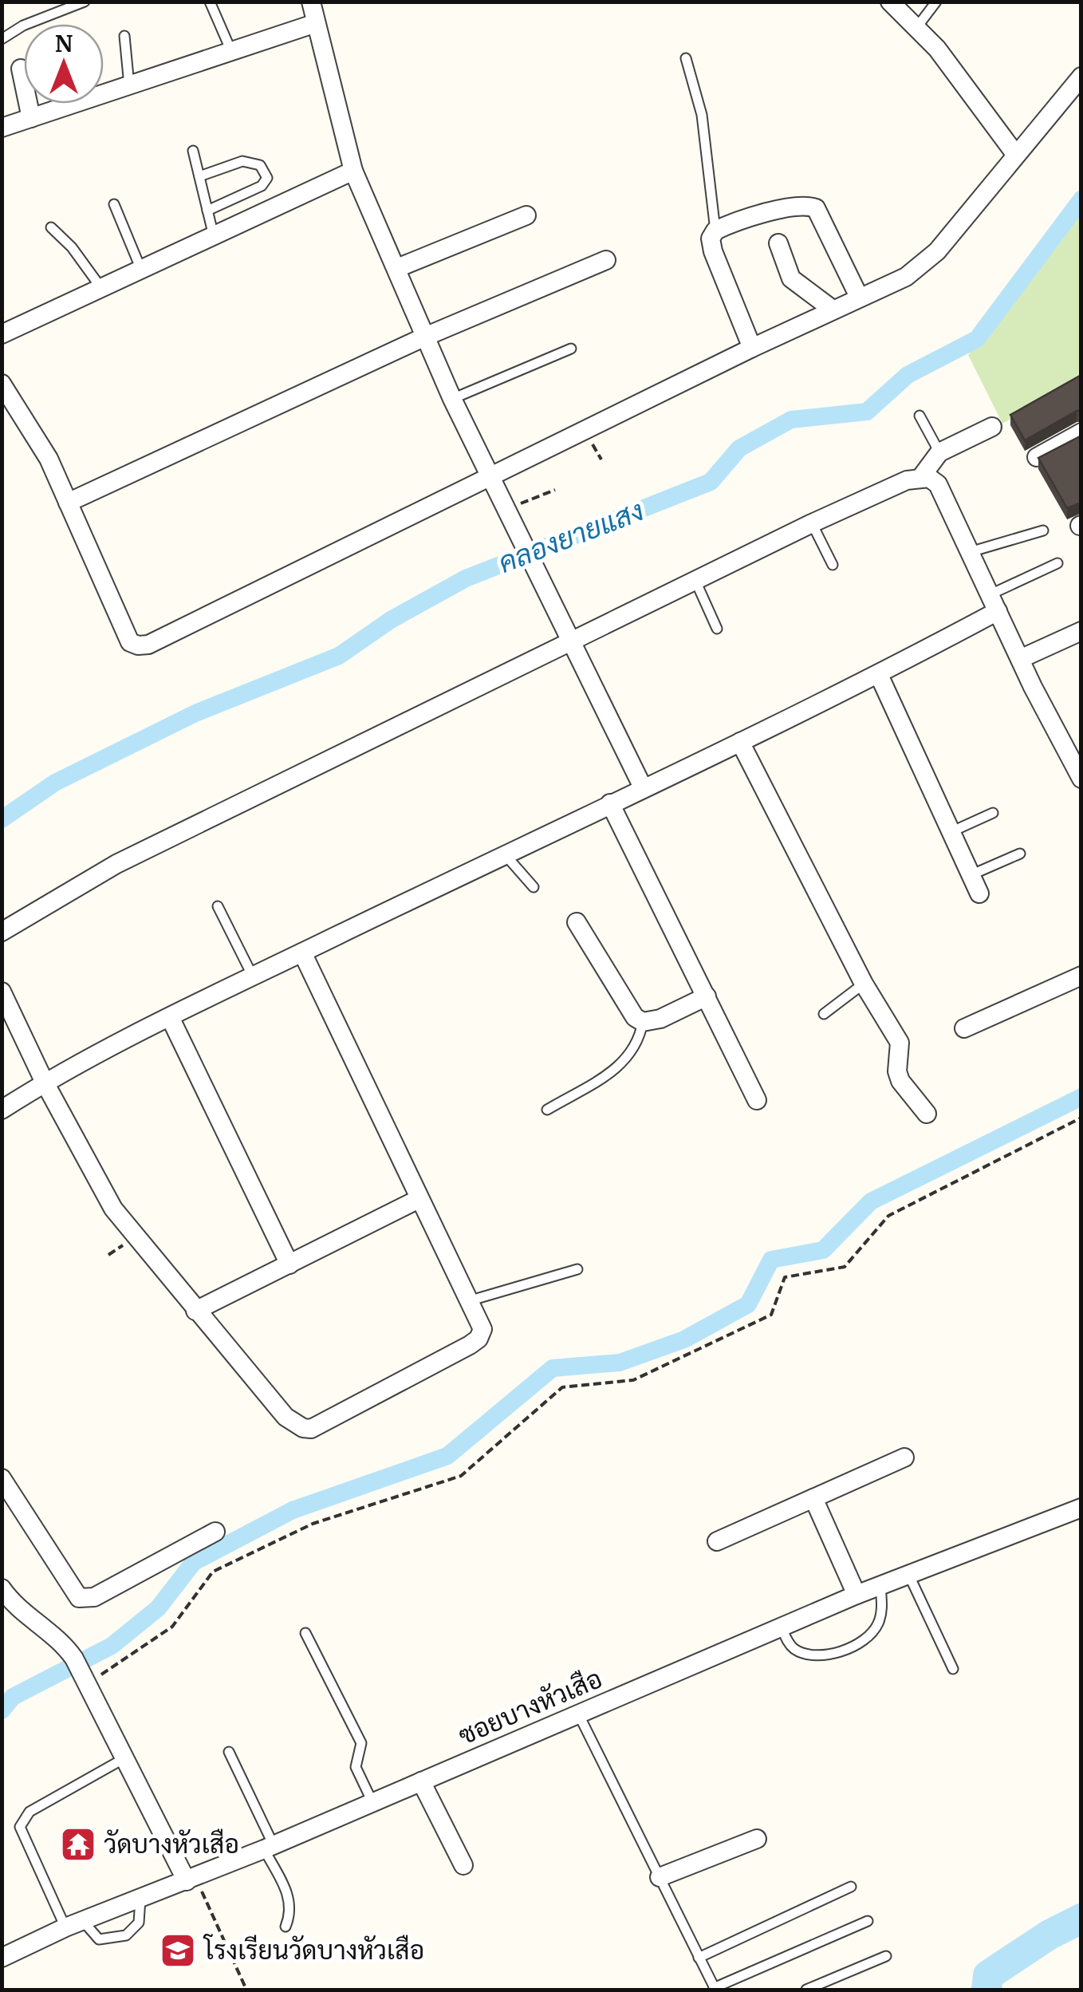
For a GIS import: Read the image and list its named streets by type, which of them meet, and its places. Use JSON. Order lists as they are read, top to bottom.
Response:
{
  "streets": {
    "street": ["ซอยบางหัวเสือ"]
  },
  "water": ["คลองยายแสง"],
  "places": {
    "temple": ["วัดบางหัวเสือ"],
    "school or university": ["โรงเรียนวัดบางหัวเสือ"]
  },
  "north": "top"
}
